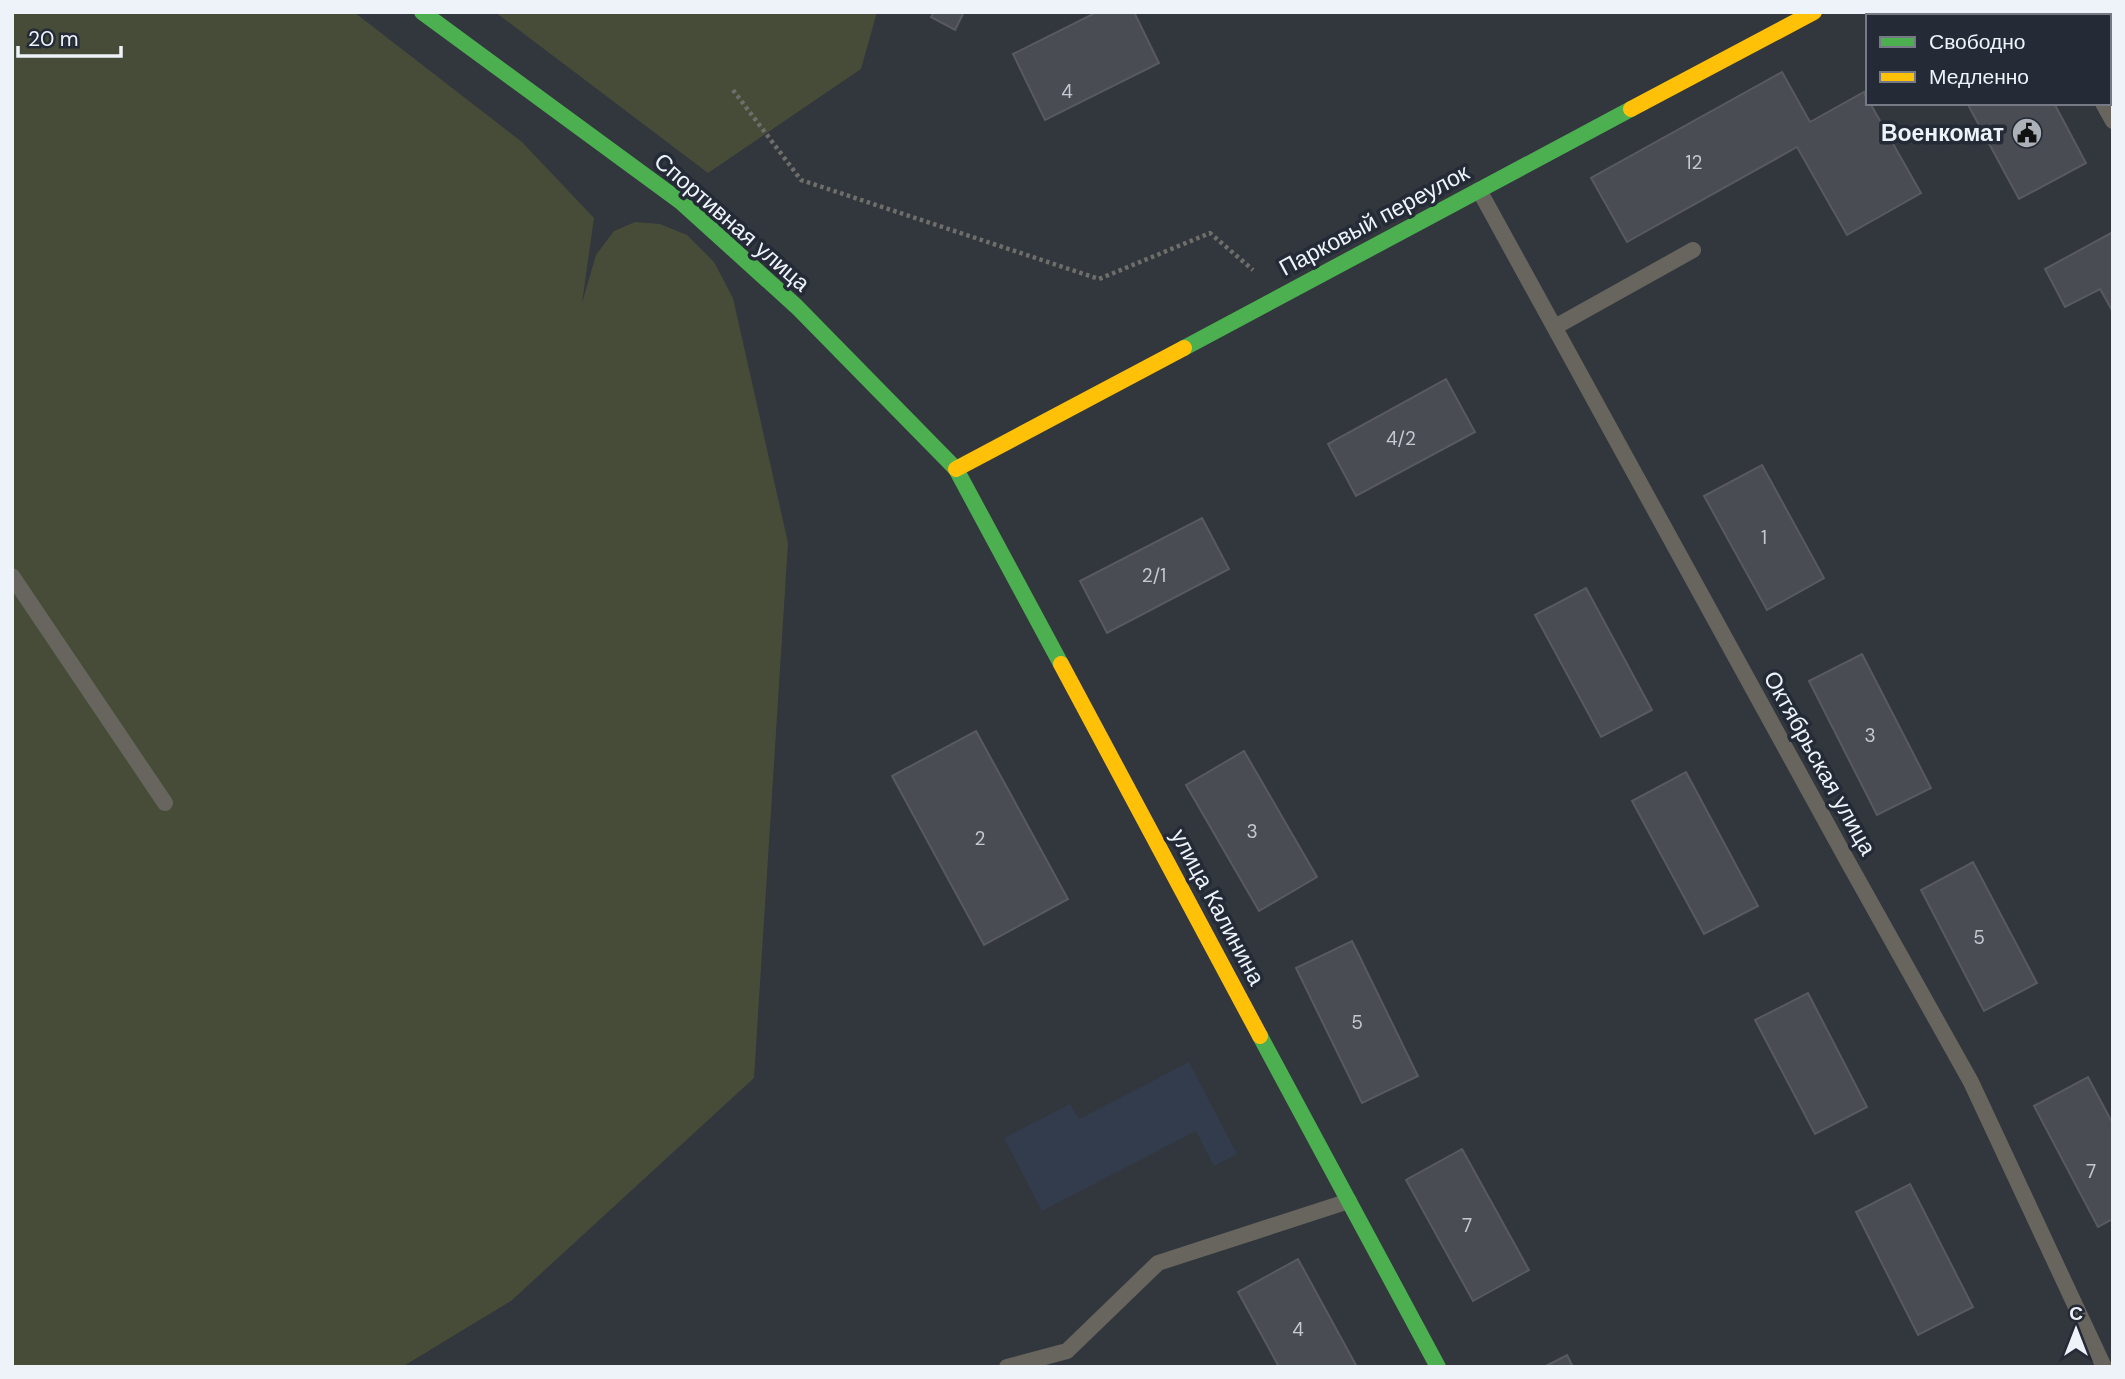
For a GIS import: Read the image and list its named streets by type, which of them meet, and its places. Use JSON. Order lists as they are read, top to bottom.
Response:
{
  "streets": {
    "street": ["Парковый переулок", "Спортивная улица", "улица Калинина"],
    "lane": ["Октябрьская улица"]
  },
  "crossings": [
    ["Парковый переулок", "Спортивная улица"],
    ["Парковый переулок", "Октябрьская улица"],
    ["Парковый переулок", "улица Калинина"],
    ["Спортивная улица", "улица Калинина"]
  ],
  "places": {
    "public building": ["Военкомат"]
  },
  "house_numbers": [
    "4",
    "12",
    "4/2",
    "1",
    "2/1",
    "3",
    "3",
    "2",
    "5",
    "5",
    "7",
    "7",
    "4"
  ],
  "legend": ["Свободно", "Медленно"],
  "scale_bar": "20 m",
  "north": "top"
}
